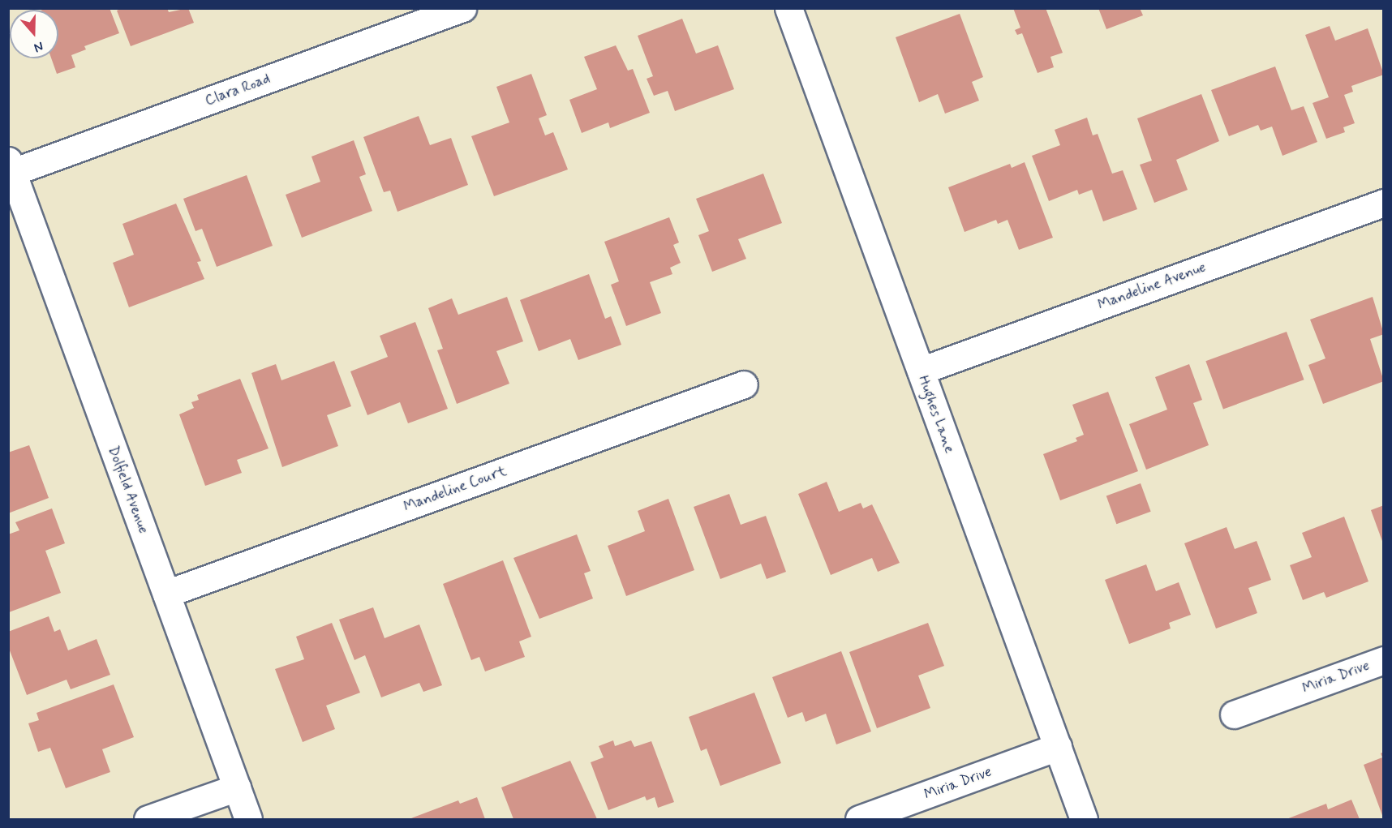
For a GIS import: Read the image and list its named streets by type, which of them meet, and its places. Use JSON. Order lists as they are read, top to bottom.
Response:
{
  "streets": {
    "street": [
      "Clara Road",
      "Mandeline Avenue",
      "Hughes Lane",
      "Mandeline Court",
      "Dolfield Avenue",
      "Miria Drive"
    ]
  },
  "crossings": [
    ["Clara Road", "Dolfield Avenue"],
    ["Mandeline Avenue", "Hughes Lane"],
    ["Hughes Lane", "Miria Drive"],
    ["Mandeline Court", "Dolfield Avenue"]
  ],
  "north": "bottom"
}
